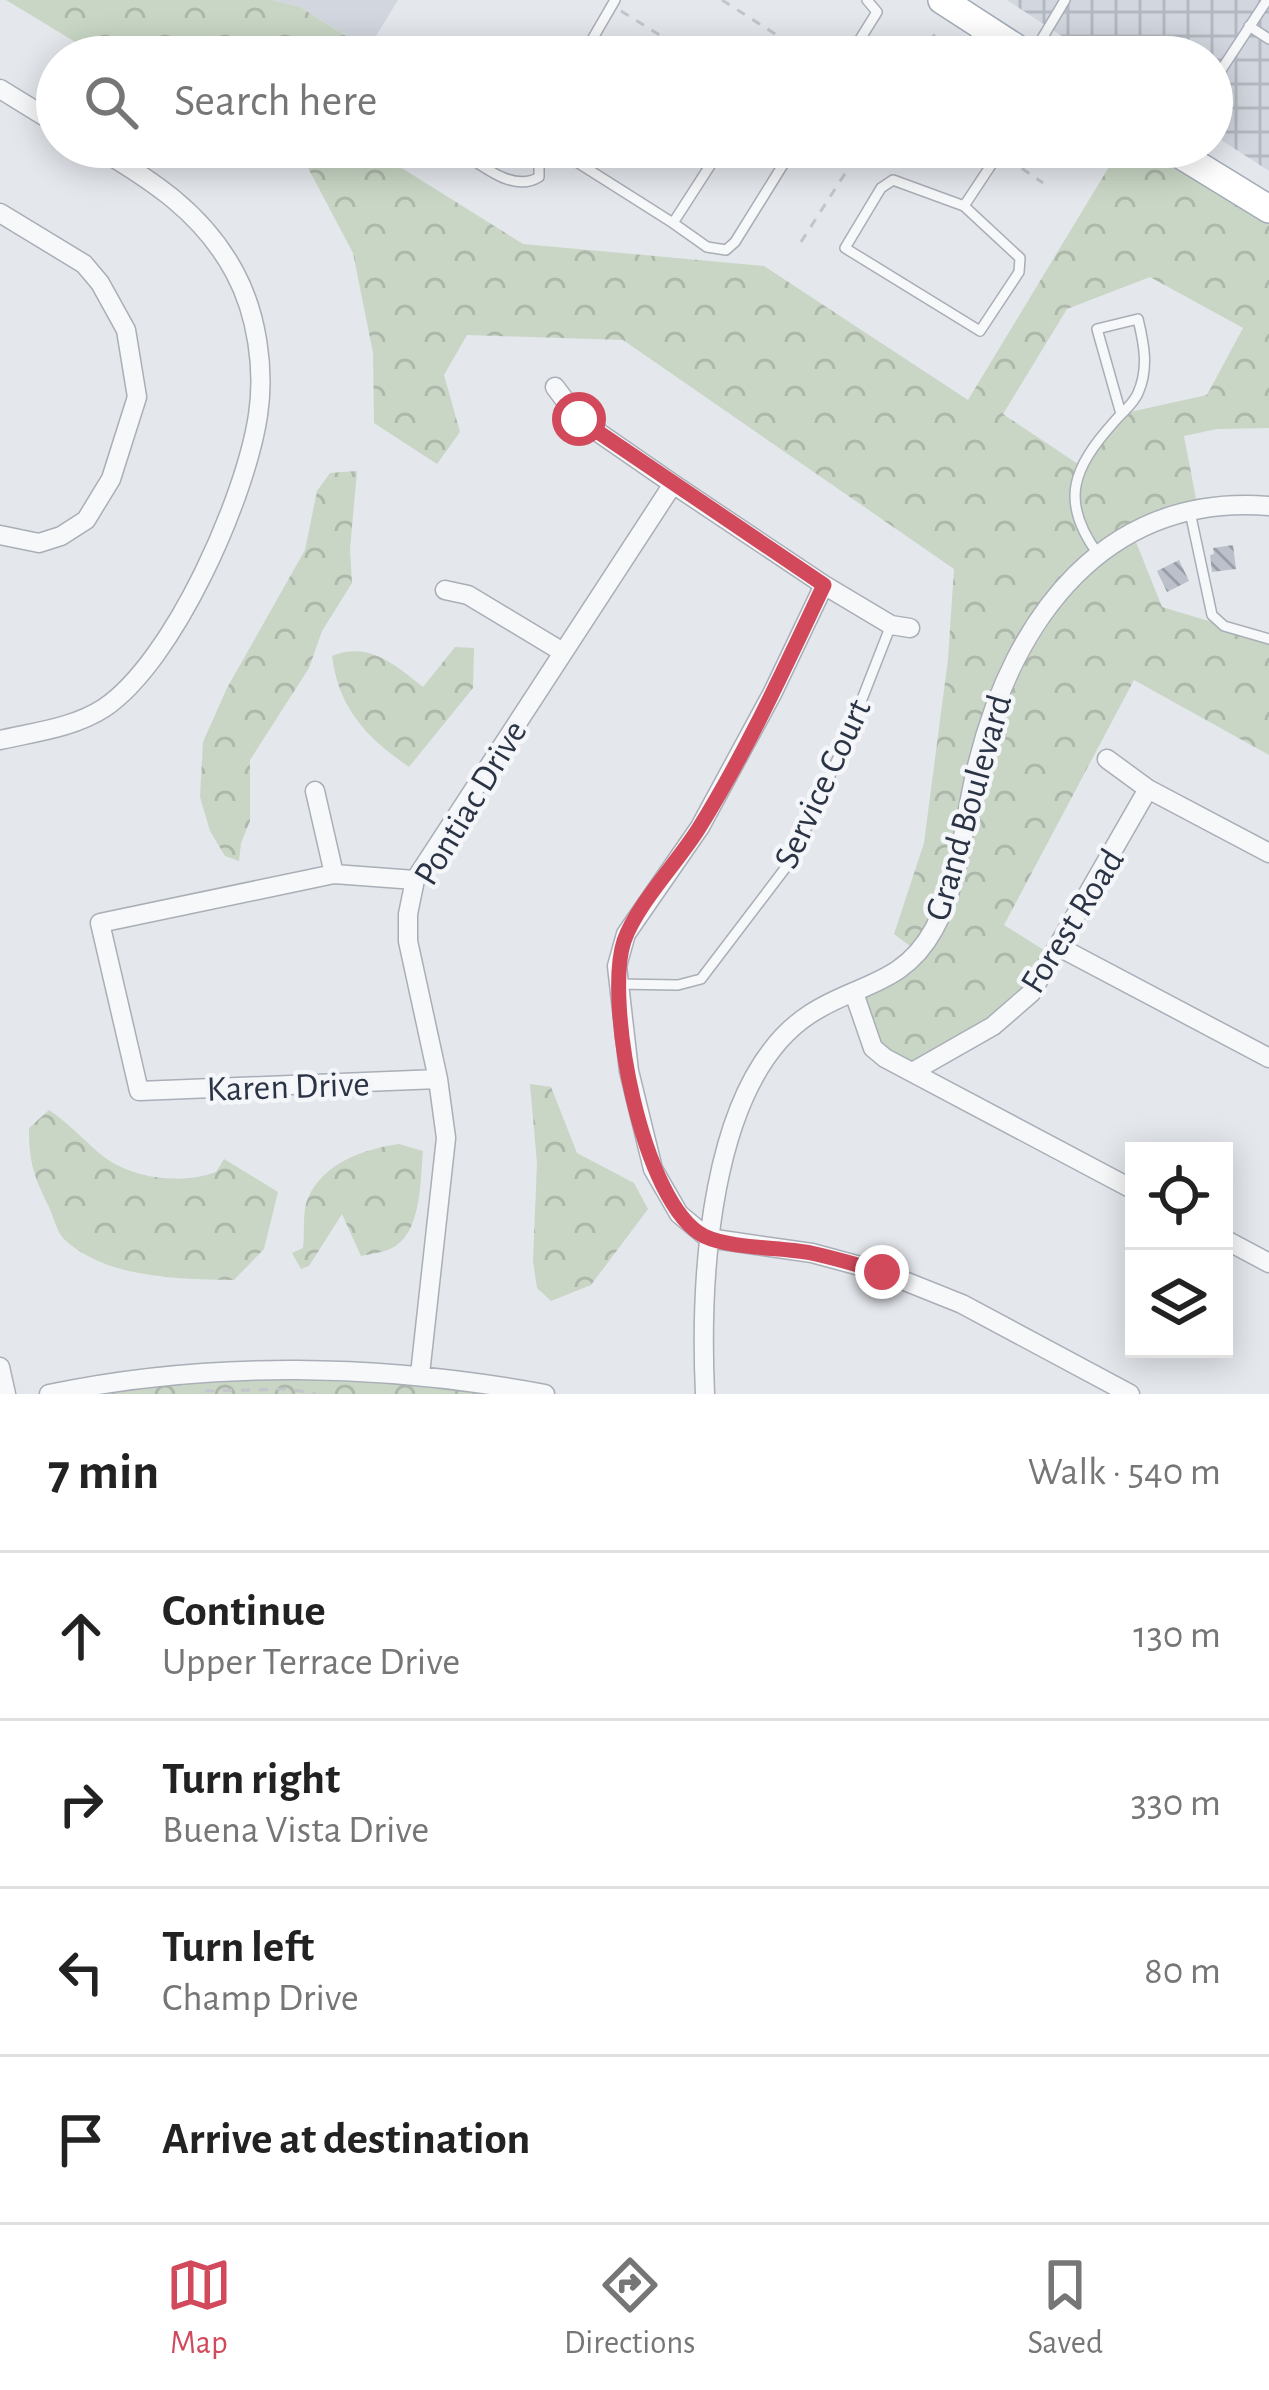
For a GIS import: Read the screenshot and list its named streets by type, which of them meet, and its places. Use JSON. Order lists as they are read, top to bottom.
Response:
{
  "streets": {
    "street": [
      "Pontiac Drive",
      "Grand Boulevard",
      "Forest Road",
      "Karen Drive"
    ],
    "lane": ["Service Court"]
  },
  "crossings": [
    ["Pontiac Drive", "Karen Drive"]
  ],
  "page": {
    "search": "Search here",
    "heading": ["7 min", "Walk · 540 m"],
    "list": [
      ["Continue", "Upper Terrace Drive", "130 m"],
      ["Turn right", "Buena Vista Drive", "330 m"],
      ["Turn left", "Champ Drive", "80 m"],
      "Arrive at destination"
    ],
    "nav": ["Map", "Directions", "Saved"]
  }
}
